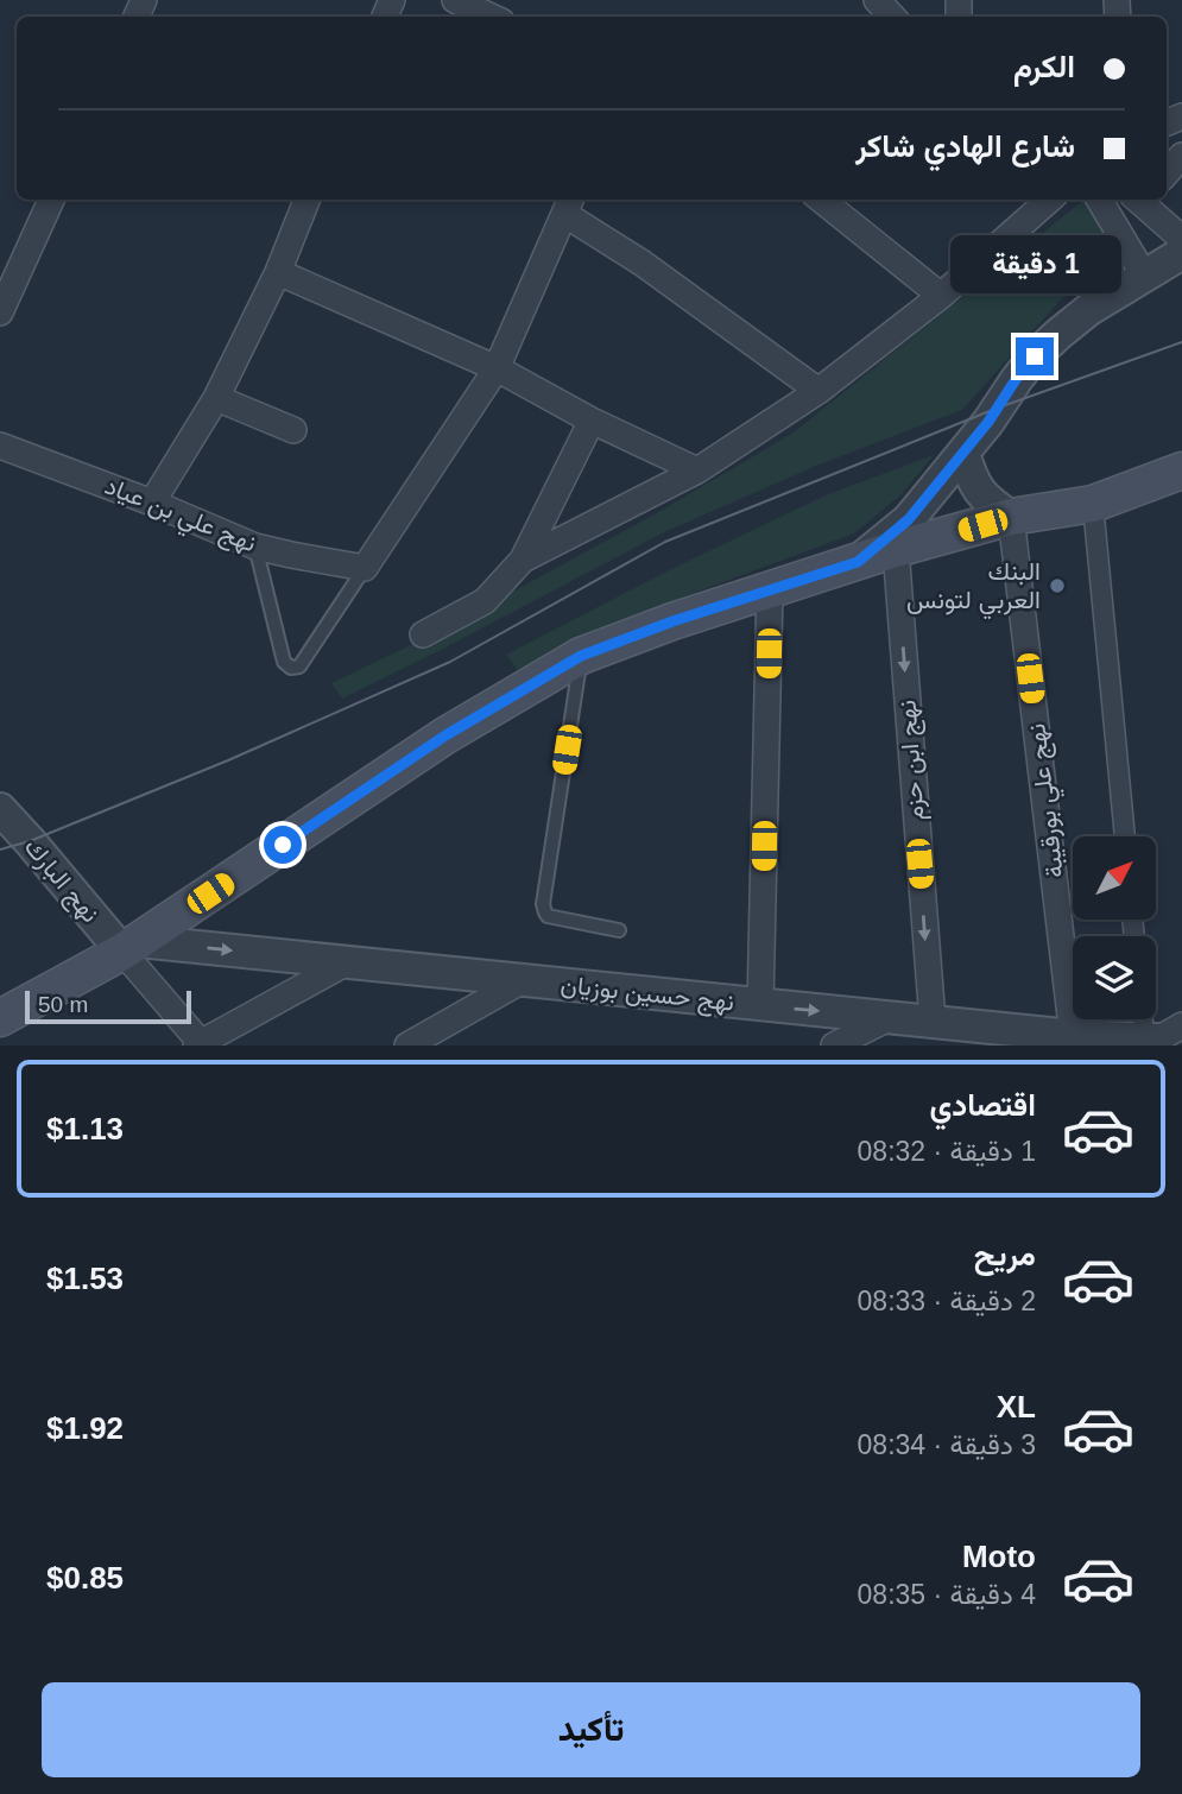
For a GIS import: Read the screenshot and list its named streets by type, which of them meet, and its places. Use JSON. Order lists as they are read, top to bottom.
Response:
{
  "streets": {
    "street": [
      "نهج علي بن عياد",
      "نهج ابن حزم",
      "نهج علي بورقيبة",
      "نهج البارك",
      "نهج حسين بوزيان"
    ]
  },
  "crossings": [
    ["نهج ابن حزم", "نهج حسين بوزيان"],
    ["نهج علي بورقيبة", "نهج حسين بوزيان"],
    ["نهج البارك", "نهج حسين بوزيان"]
  ],
  "places": ["البنك العربي لتونس"],
  "scale_bar": "50 m",
  "north": "top right",
  "page": {
    "banner": ["الكرم", "شارع الهادي شاكر"],
    "bubble": "1 دقيقة",
    "scale": "50 m",
    "list": [
      {
        "name": "اقتصادي",
        "note": "1 دقيقة · 08:32",
        "value": "$1.13"
      },
      {
        "name": "مريح",
        "note": "2 دقيقة · 08:33",
        "value": "$1.53"
      },
      {
        "name": "XL",
        "note": "3 دقيقة · 08:34",
        "value": "$1.92"
      },
      {
        "name": "Moto",
        "note": "4 دقيقة · 08:35",
        "value": "$0.85"
      }
    ],
    "buttons": "تأكيد"
  }
}
